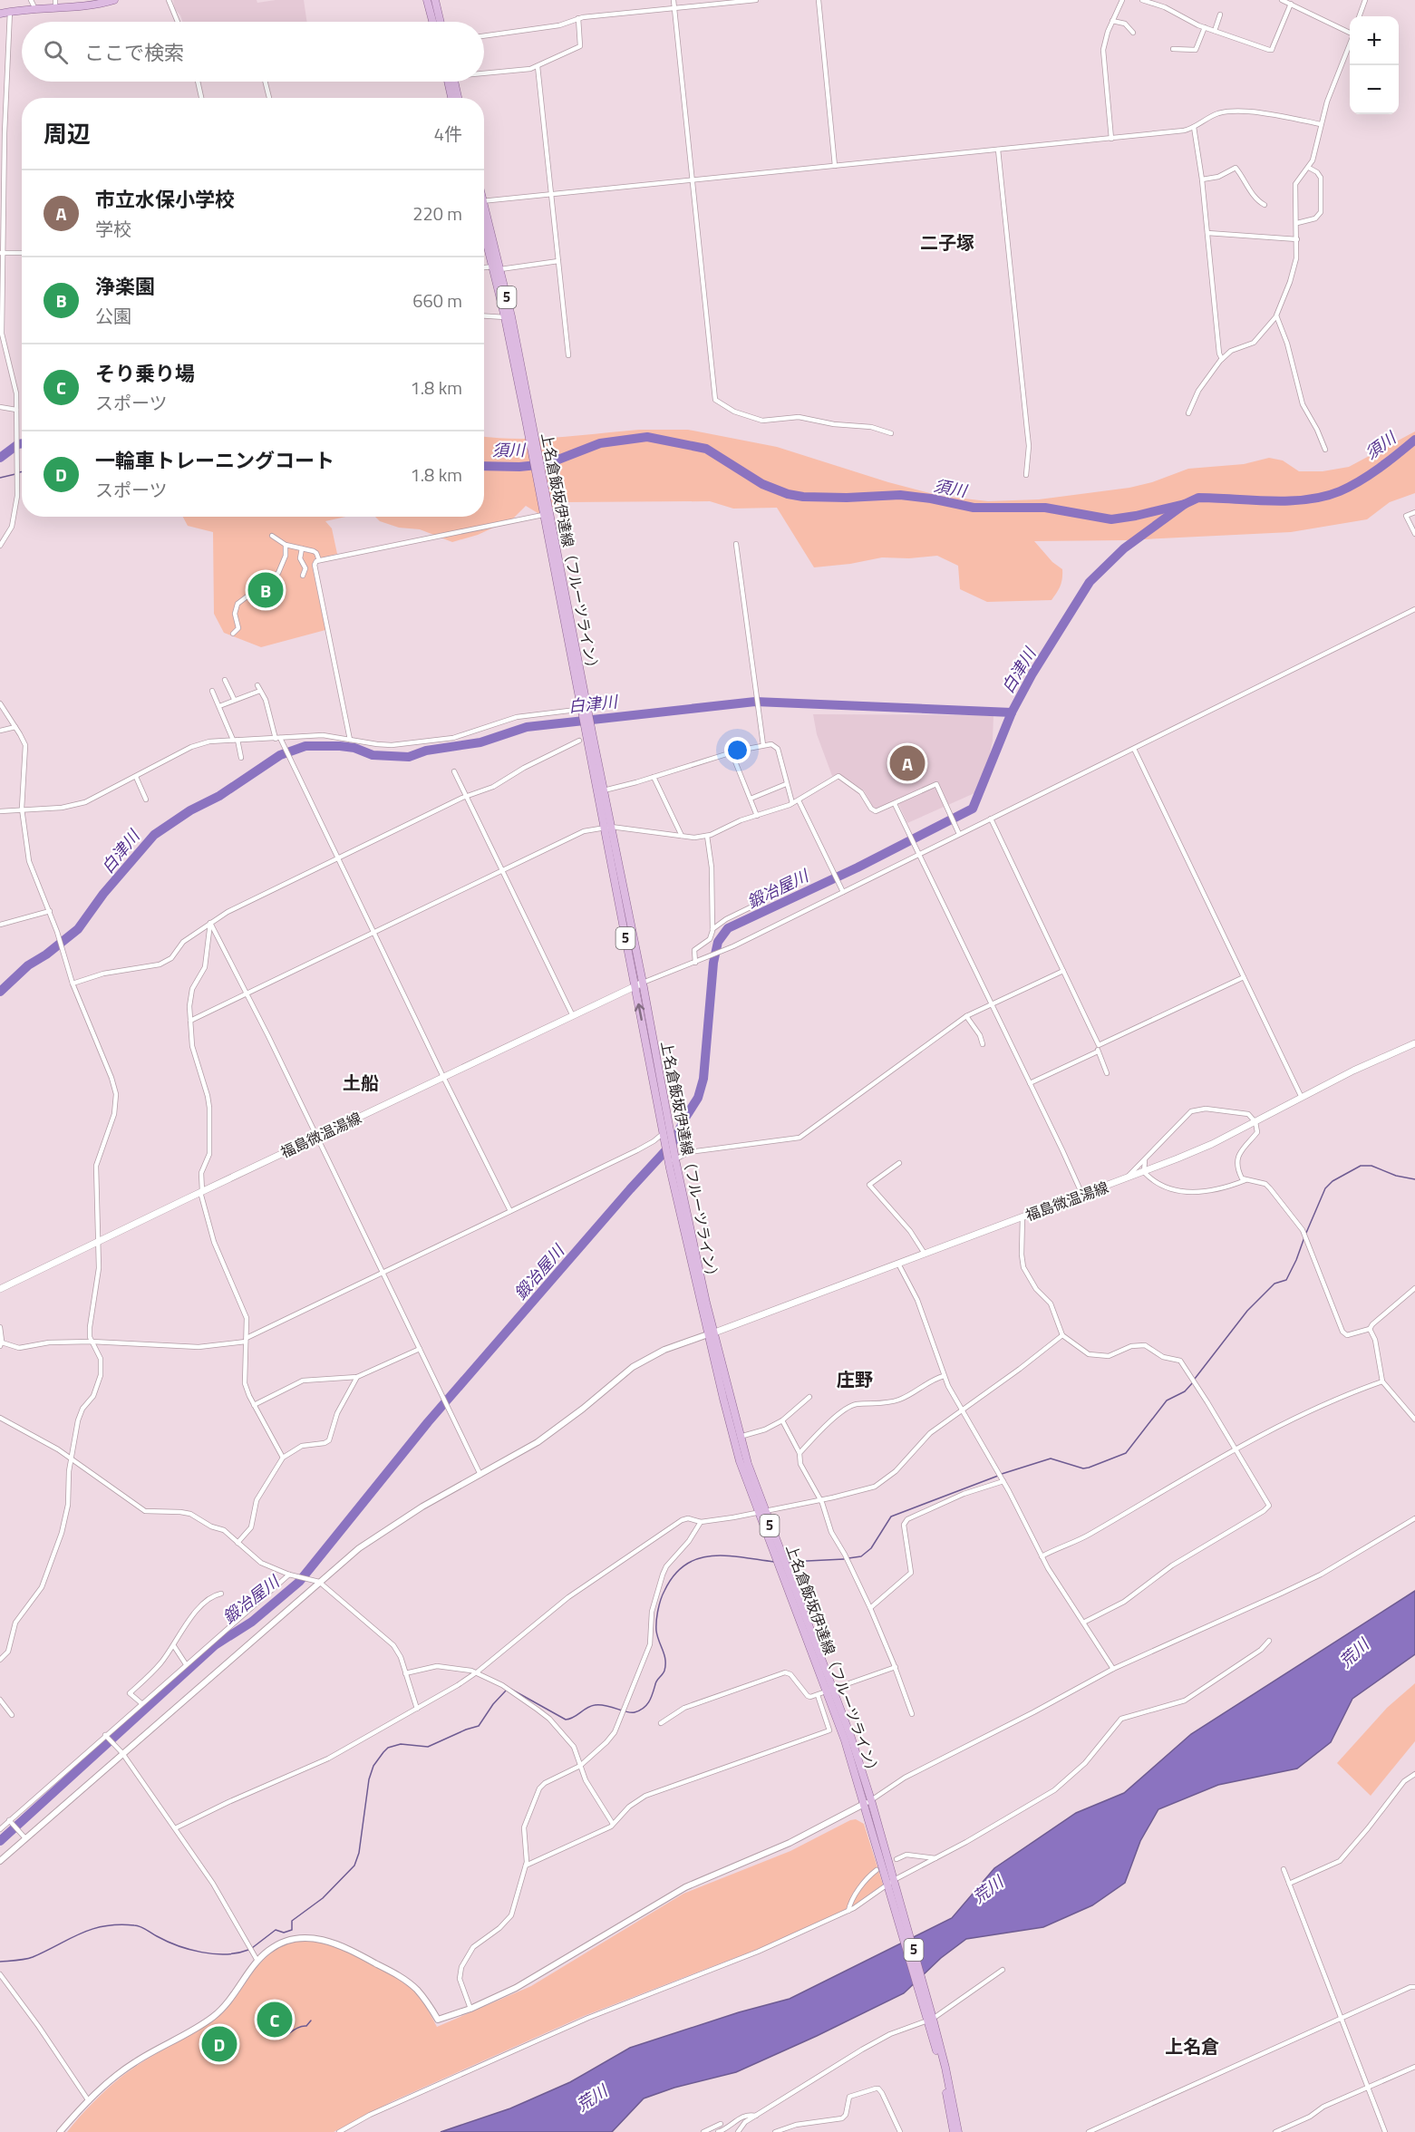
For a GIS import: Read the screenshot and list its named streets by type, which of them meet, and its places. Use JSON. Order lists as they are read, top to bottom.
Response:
{
  "streets": {
    "main road": ["5", "上名倉飯坂伊達線（フルーツライン）", "福島微温湯線"]
  },
  "crossings": [
    ["上名倉飯坂伊達線（フルーツライン）", "福島微温湯線"]
  ],
  "districts": [
    "二子塚",
    "土船",
    "庄野",
    "上名倉"
  ],
  "water": [
    "須川",
    "白津川",
    "鍛冶屋川",
    "荒川"
  ],
  "page": {
    "map_buttons": ["+", "−"],
    "search": "ここで検索",
    "heading": ["周辺", "4件"],
    "list": [
      {
        "mark": "A",
        "name": "市立水保小学校",
        "note": "学校",
        "value": "220 m"
      },
      {
        "mark": "B",
        "name": "浄楽園",
        "note": "公園",
        "value": "660 m"
      },
      {
        "mark": "C",
        "name": "そり乗り場",
        "note": "スポーツ",
        "value": "1.8 km"
      },
      {
        "mark": "D",
        "name": "一輪車トレーニングコート",
        "note": "スポーツ",
        "value": "1.8 km"
      }
    ],
    "pins": [
      "B",
      "A",
      "C",
      "D"
    ]
  }
}
